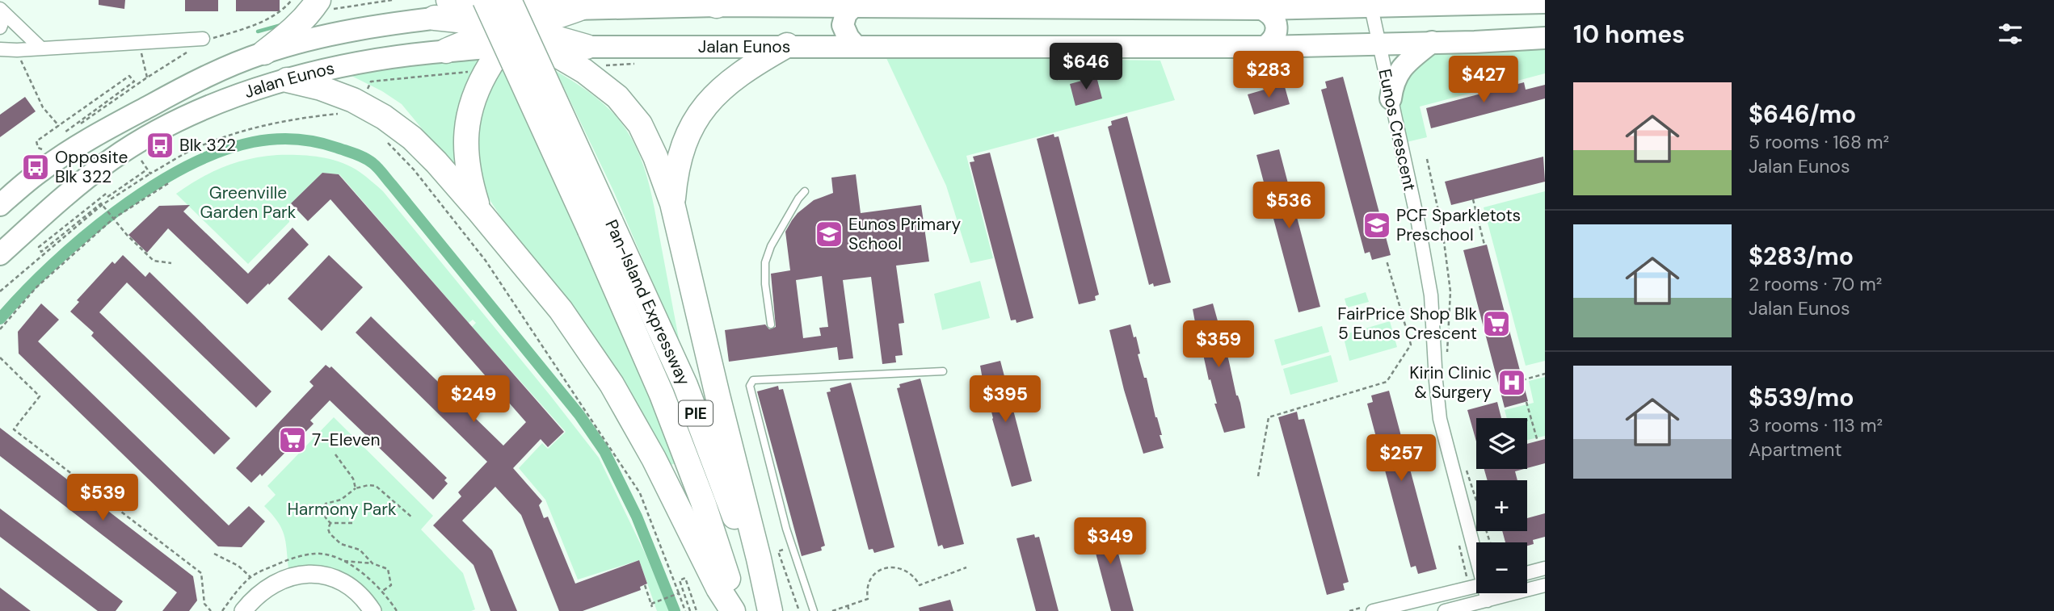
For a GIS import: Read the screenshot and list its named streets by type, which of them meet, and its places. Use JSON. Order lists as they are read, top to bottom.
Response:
{
  "streets": {
    "highway": ["Jalan Eunos", "Pan-Island Expressway", "PIE"],
    "street": ["Eunos Crescent"]
  },
  "crossings": [
    ["Jalan Eunos", "Eunos Crescent"]
  ],
  "parks": ["Greenville Garden Park", "Harmony Park"],
  "places": {
    "bus stop": ["Blk 322", "Opposite Blk 322"],
    "school or university": ["PCF Sparkletots Preschool", "Eunos Primary School"],
    "supermarket": ["FairPrice Shop Blk 5 Eunos Crescent", "7-Eleven"],
    "hospital": ["Kirin Clinic & Surgery"]
  },
  "page": {
    "heading": "10 homes",
    "price": [
      "$646",
      "$283",
      "$427",
      "$536",
      "$359",
      "$249",
      "$395",
      "$257",
      "$539",
      "$349"
    ],
    "list": [
      {
        "name": "$646/mo",
        "note": "5 rooms · 168 m² · Jalan Eunos"
      },
      {
        "name": "$283/mo",
        "note": "2 rooms · 70 m² · Jalan Eunos"
      },
      {
        "name": "$539/mo",
        "note": "3 rooms · 113 m² · Apartment"
      }
    ],
    "map_buttons": ["+", "−"]
  }
}
